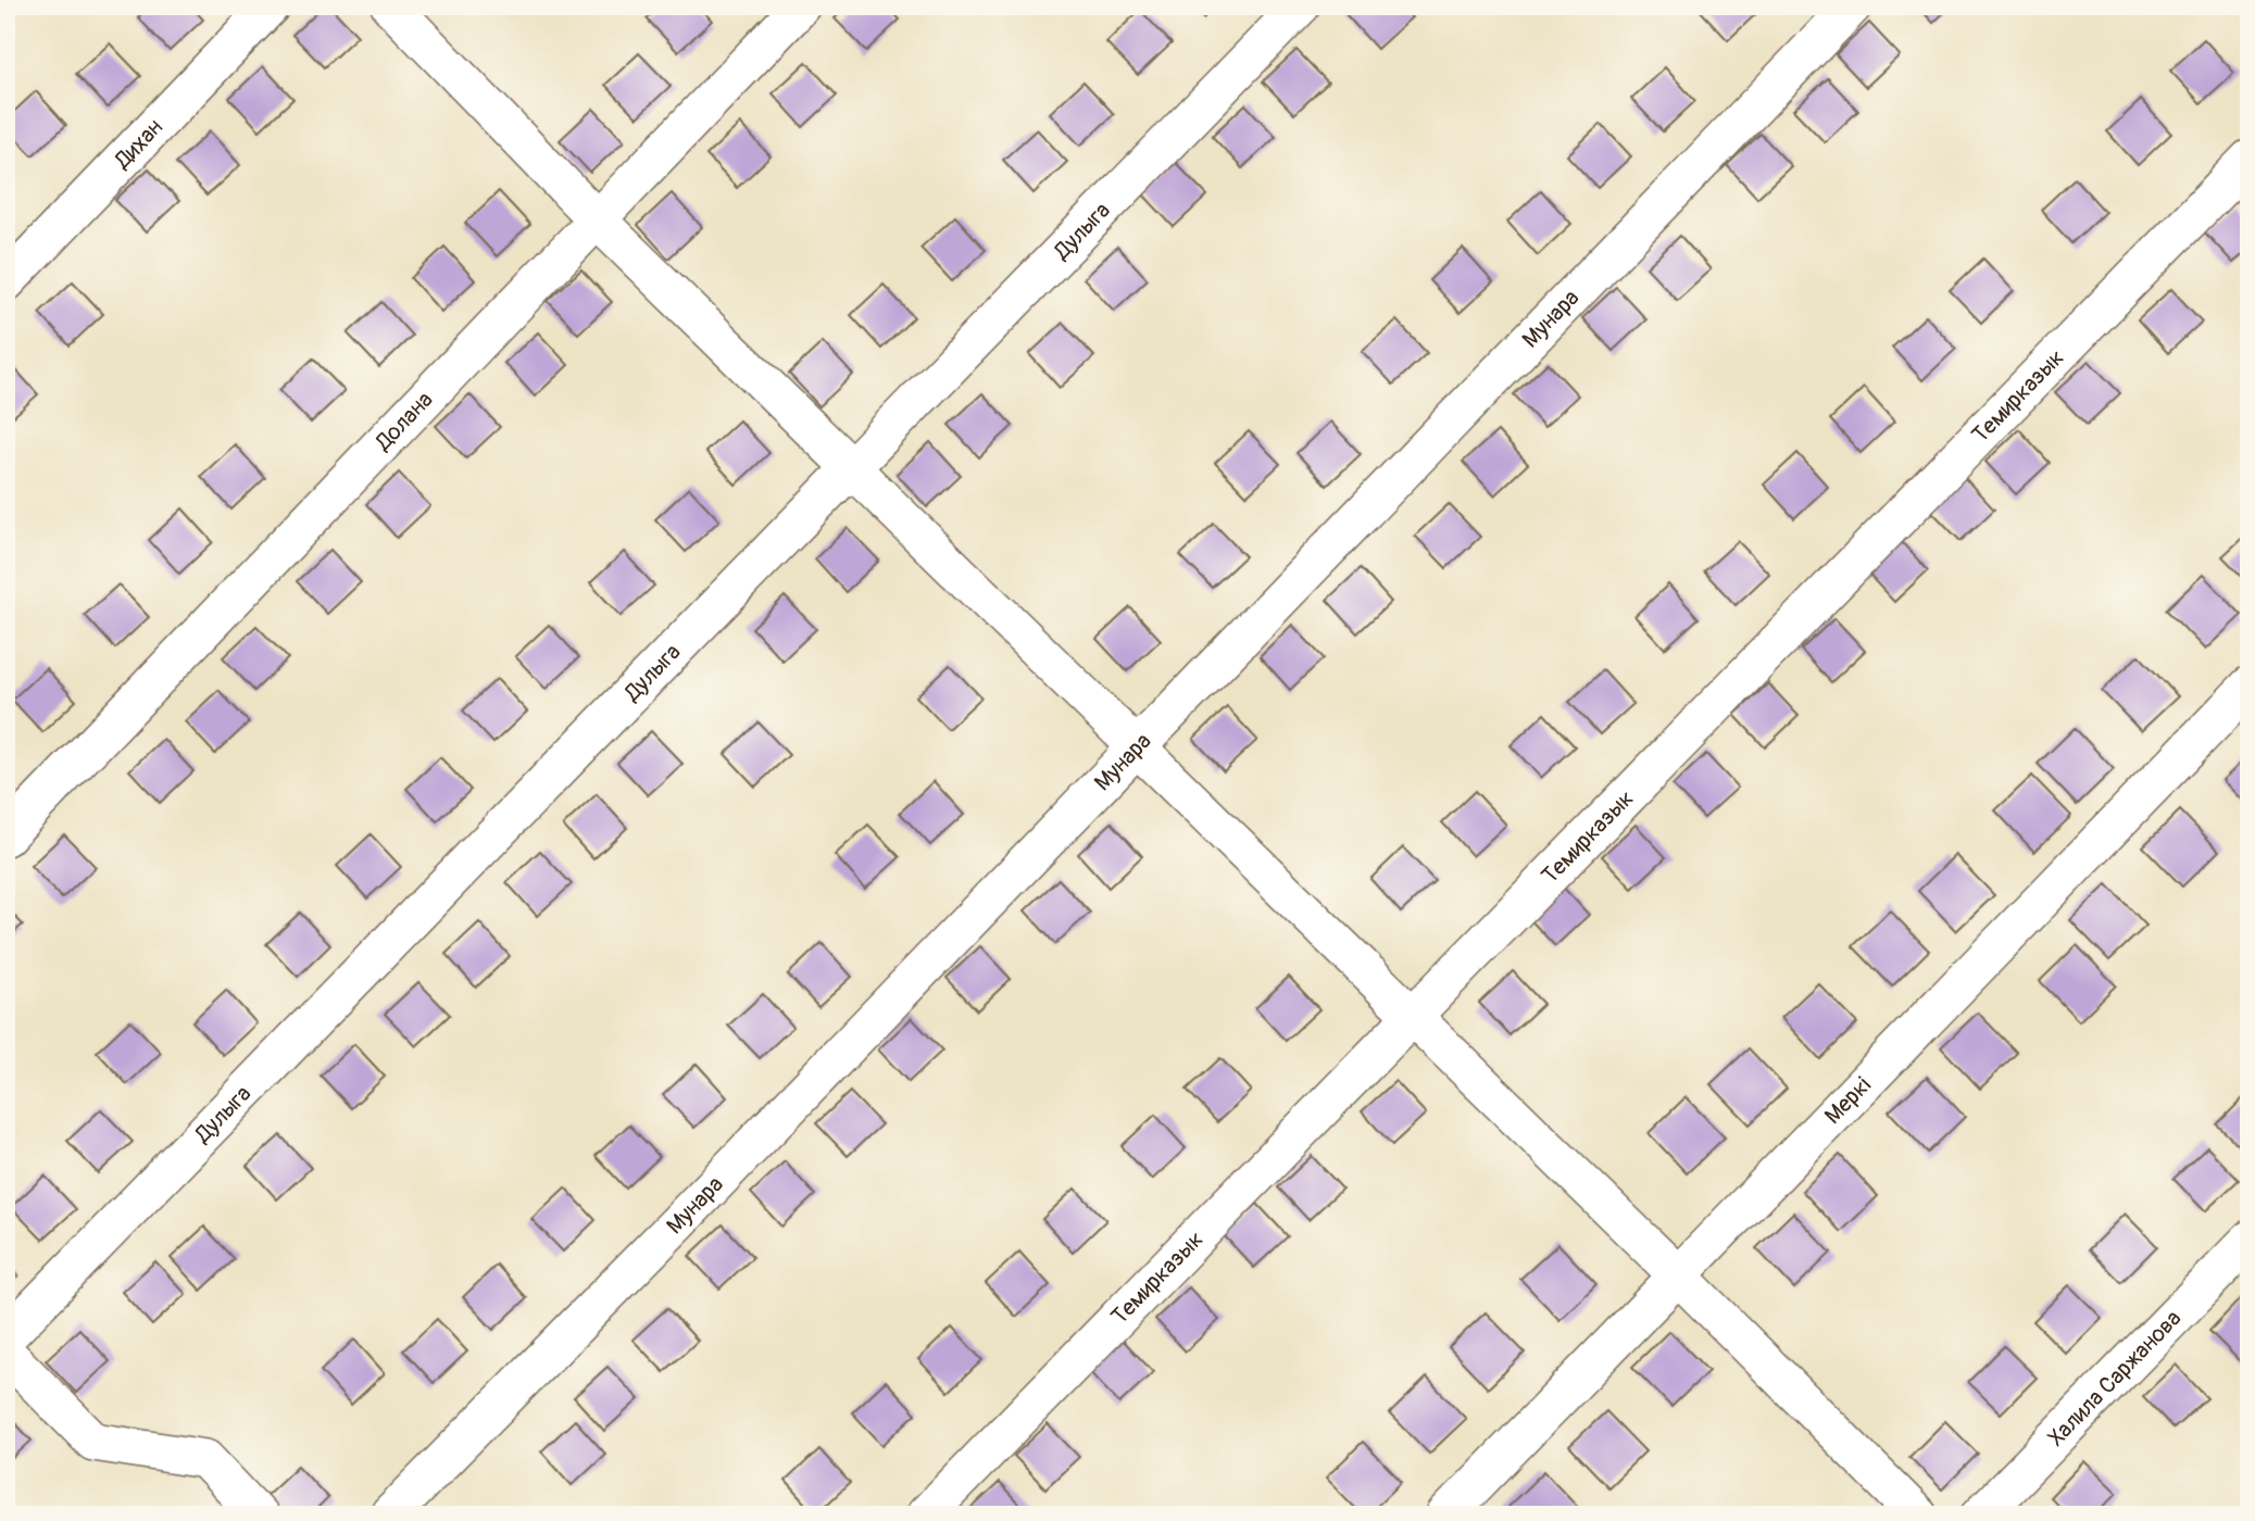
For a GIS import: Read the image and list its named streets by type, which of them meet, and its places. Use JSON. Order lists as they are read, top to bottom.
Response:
{
  "streets": {
    "street": [
      "Дихан",
      "Дулыга",
      "Мунара",
      "Темирказык",
      "Долана",
      "Меркі",
      "Халила Саржанова"
    ]
  }
}
